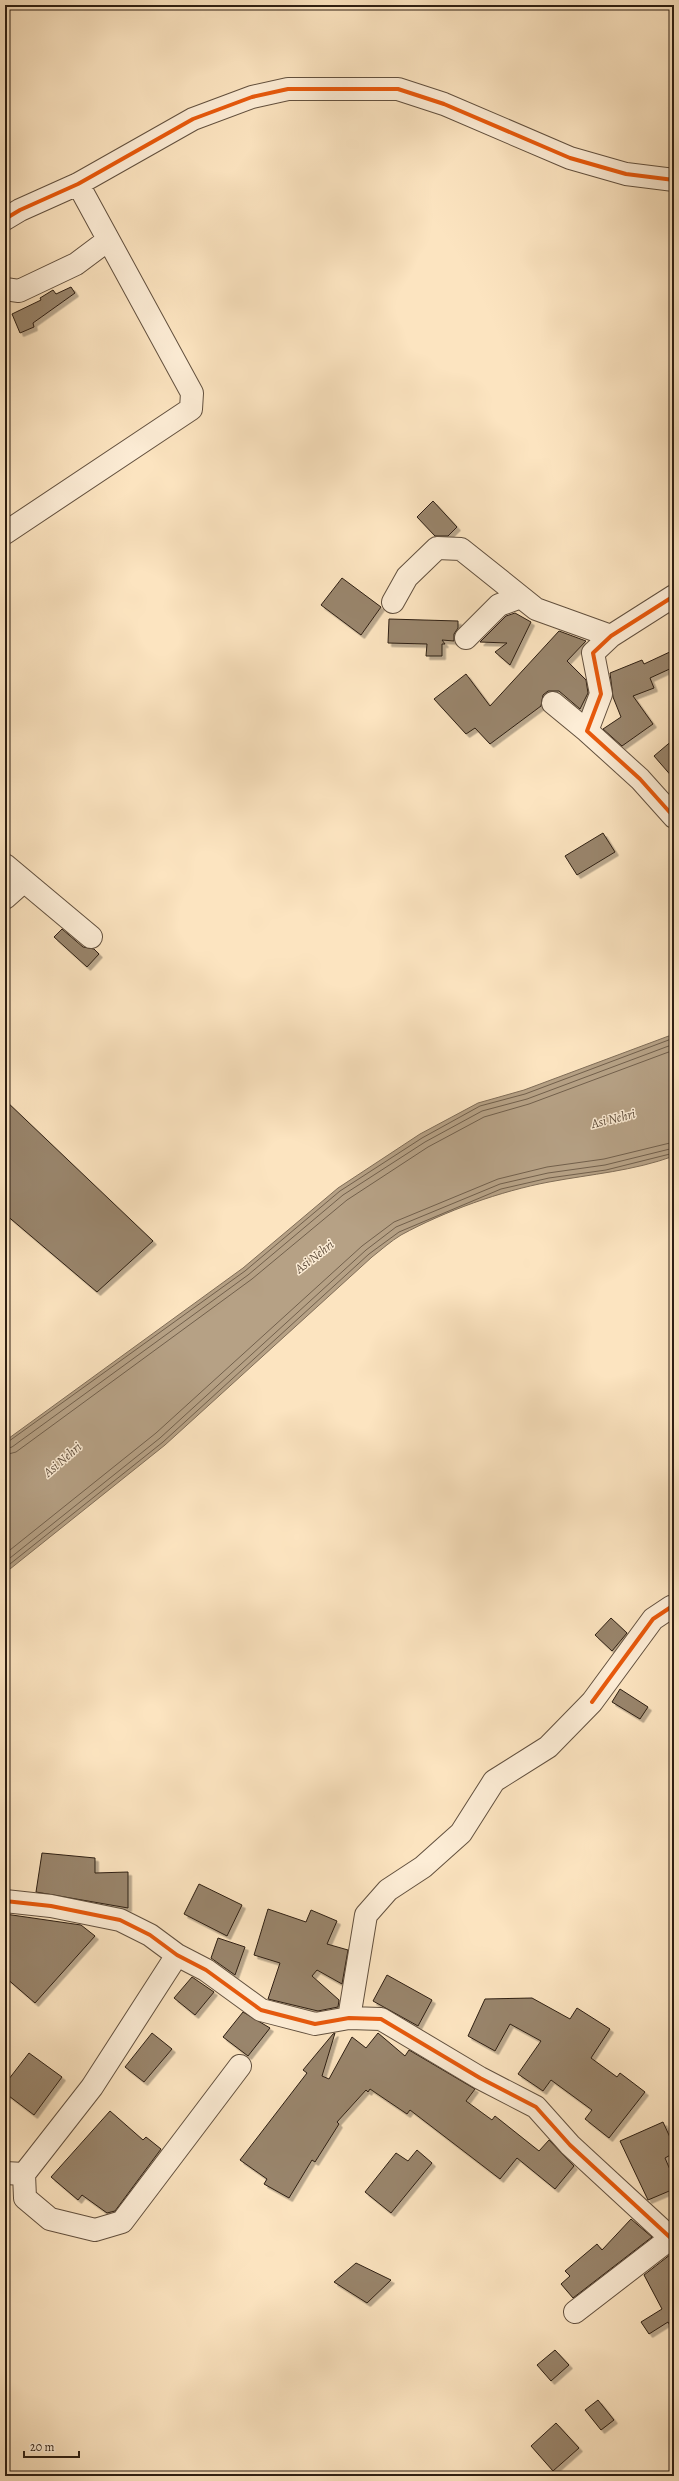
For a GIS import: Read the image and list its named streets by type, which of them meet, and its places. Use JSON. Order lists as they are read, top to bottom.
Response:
{
  "water": ["Asi Nehri"],
  "scale_bar": "20 m"
}
